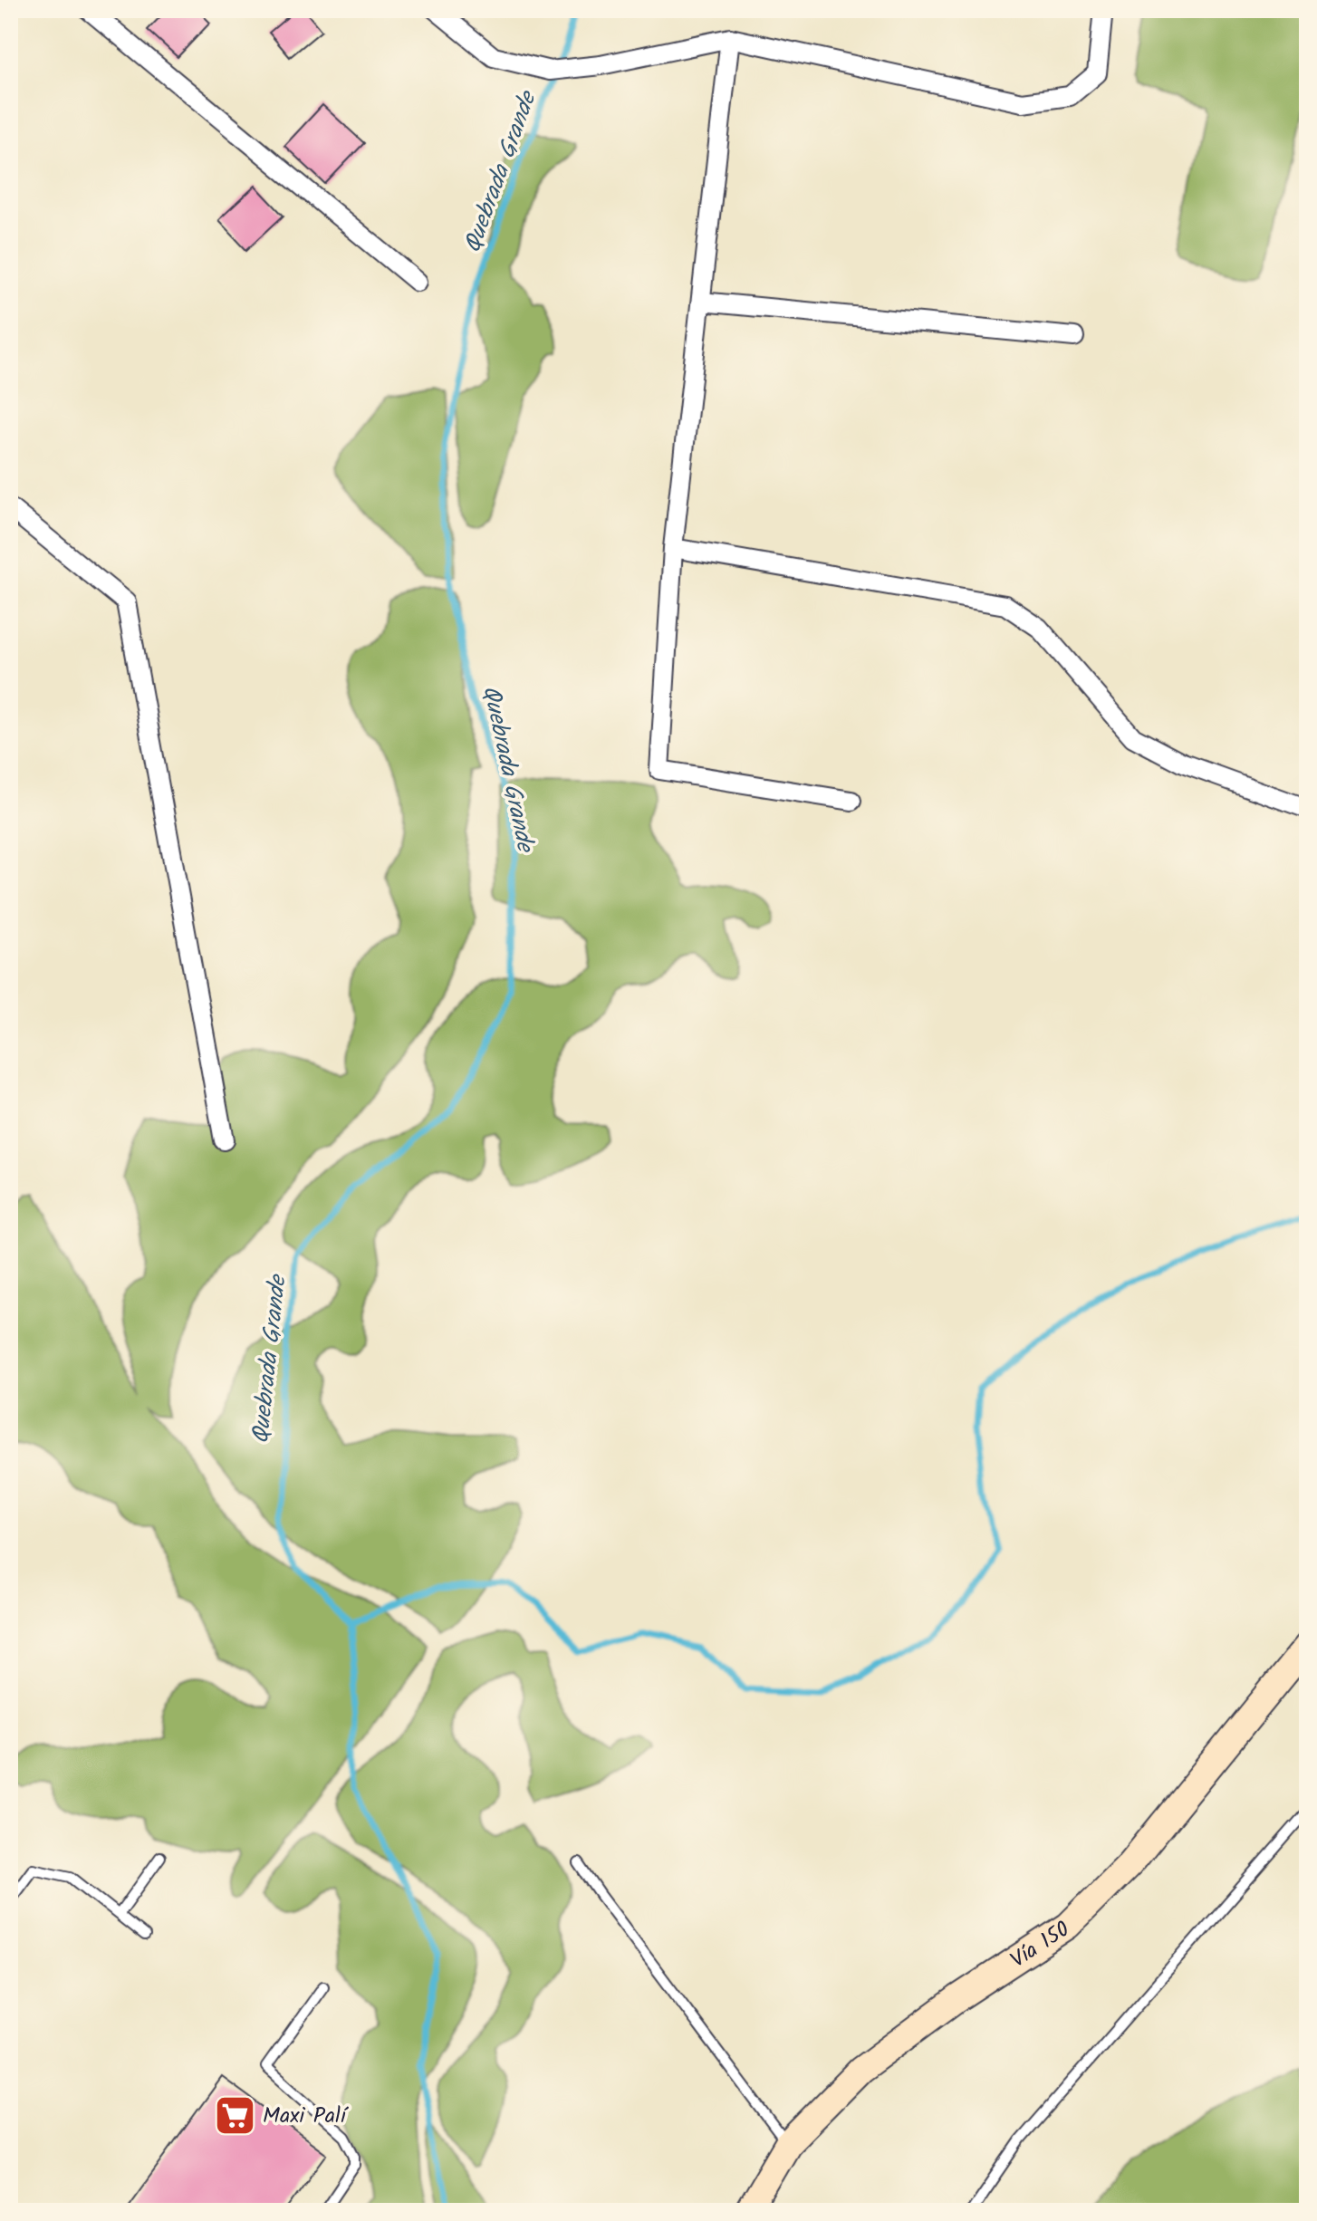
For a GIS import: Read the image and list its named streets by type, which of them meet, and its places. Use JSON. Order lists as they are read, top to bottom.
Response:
{
  "streets": {
    "main road": ["Vía 150"]
  },
  "water": ["Quebrada Grande"],
  "places": {
    "supermarket": ["Maxi Palí"]
  }
}
